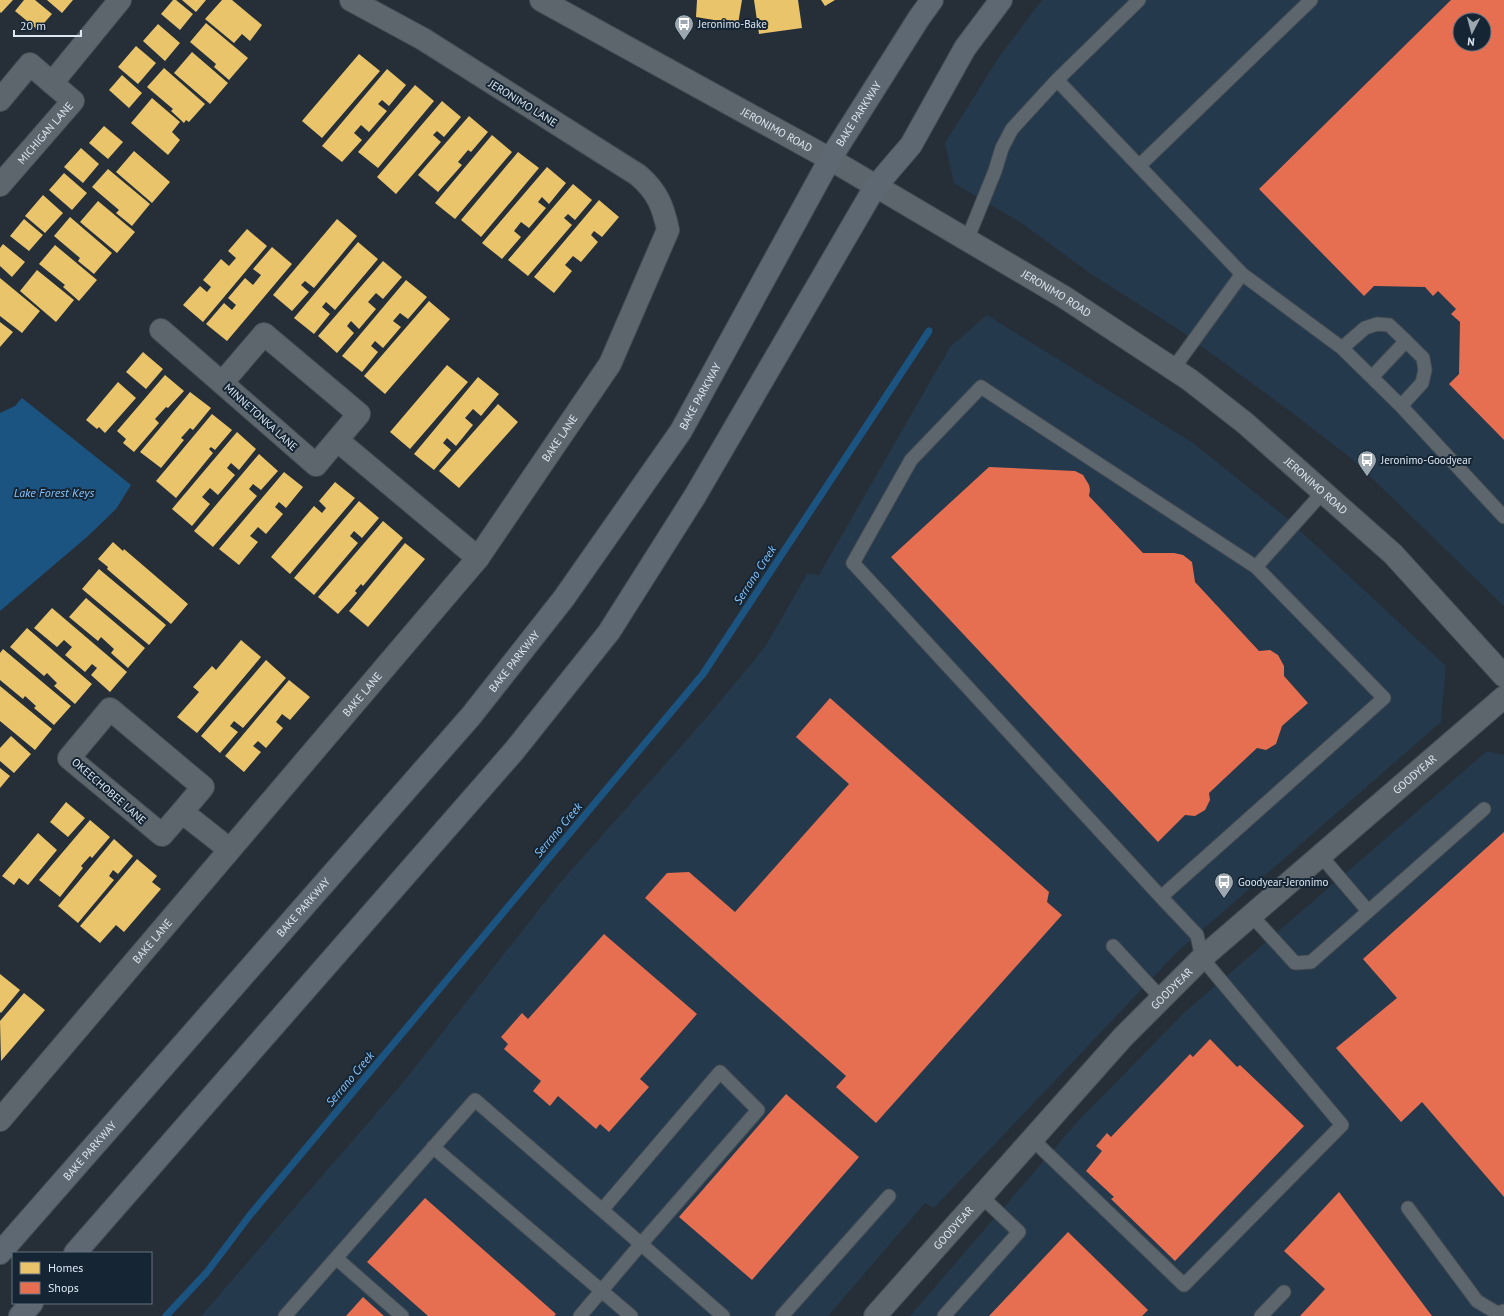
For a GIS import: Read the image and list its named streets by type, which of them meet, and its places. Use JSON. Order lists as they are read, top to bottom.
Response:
{
  "streets": {
    "main road": ["BAKE PARKWAY"],
    "street": [
      "JERONIMO LANE",
      "JERONIMO ROAD",
      "MICHIGAN LANE",
      "MINNETONKA LANE",
      "BAKE LANE",
      "GOODYEAR",
      "OKEECHOBEE LANE"
    ]
  },
  "crossings": [
    ["JERONIMO LANE", "BAKE LANE"],
    ["BAKE PARKWAY", "JERONIMO ROAD"]
  ],
  "water": ["Lake Forest Keys", "Serrano Creek"],
  "places": {
    "bus stop": ["Jeronimo-Bake", "Jeronimo-Goodyear", "Goodyear-Jeronimo"]
  },
  "legend": ["Homes", "Shops"],
  "scale_bar": "20 m",
  "north": "bottom"
}
